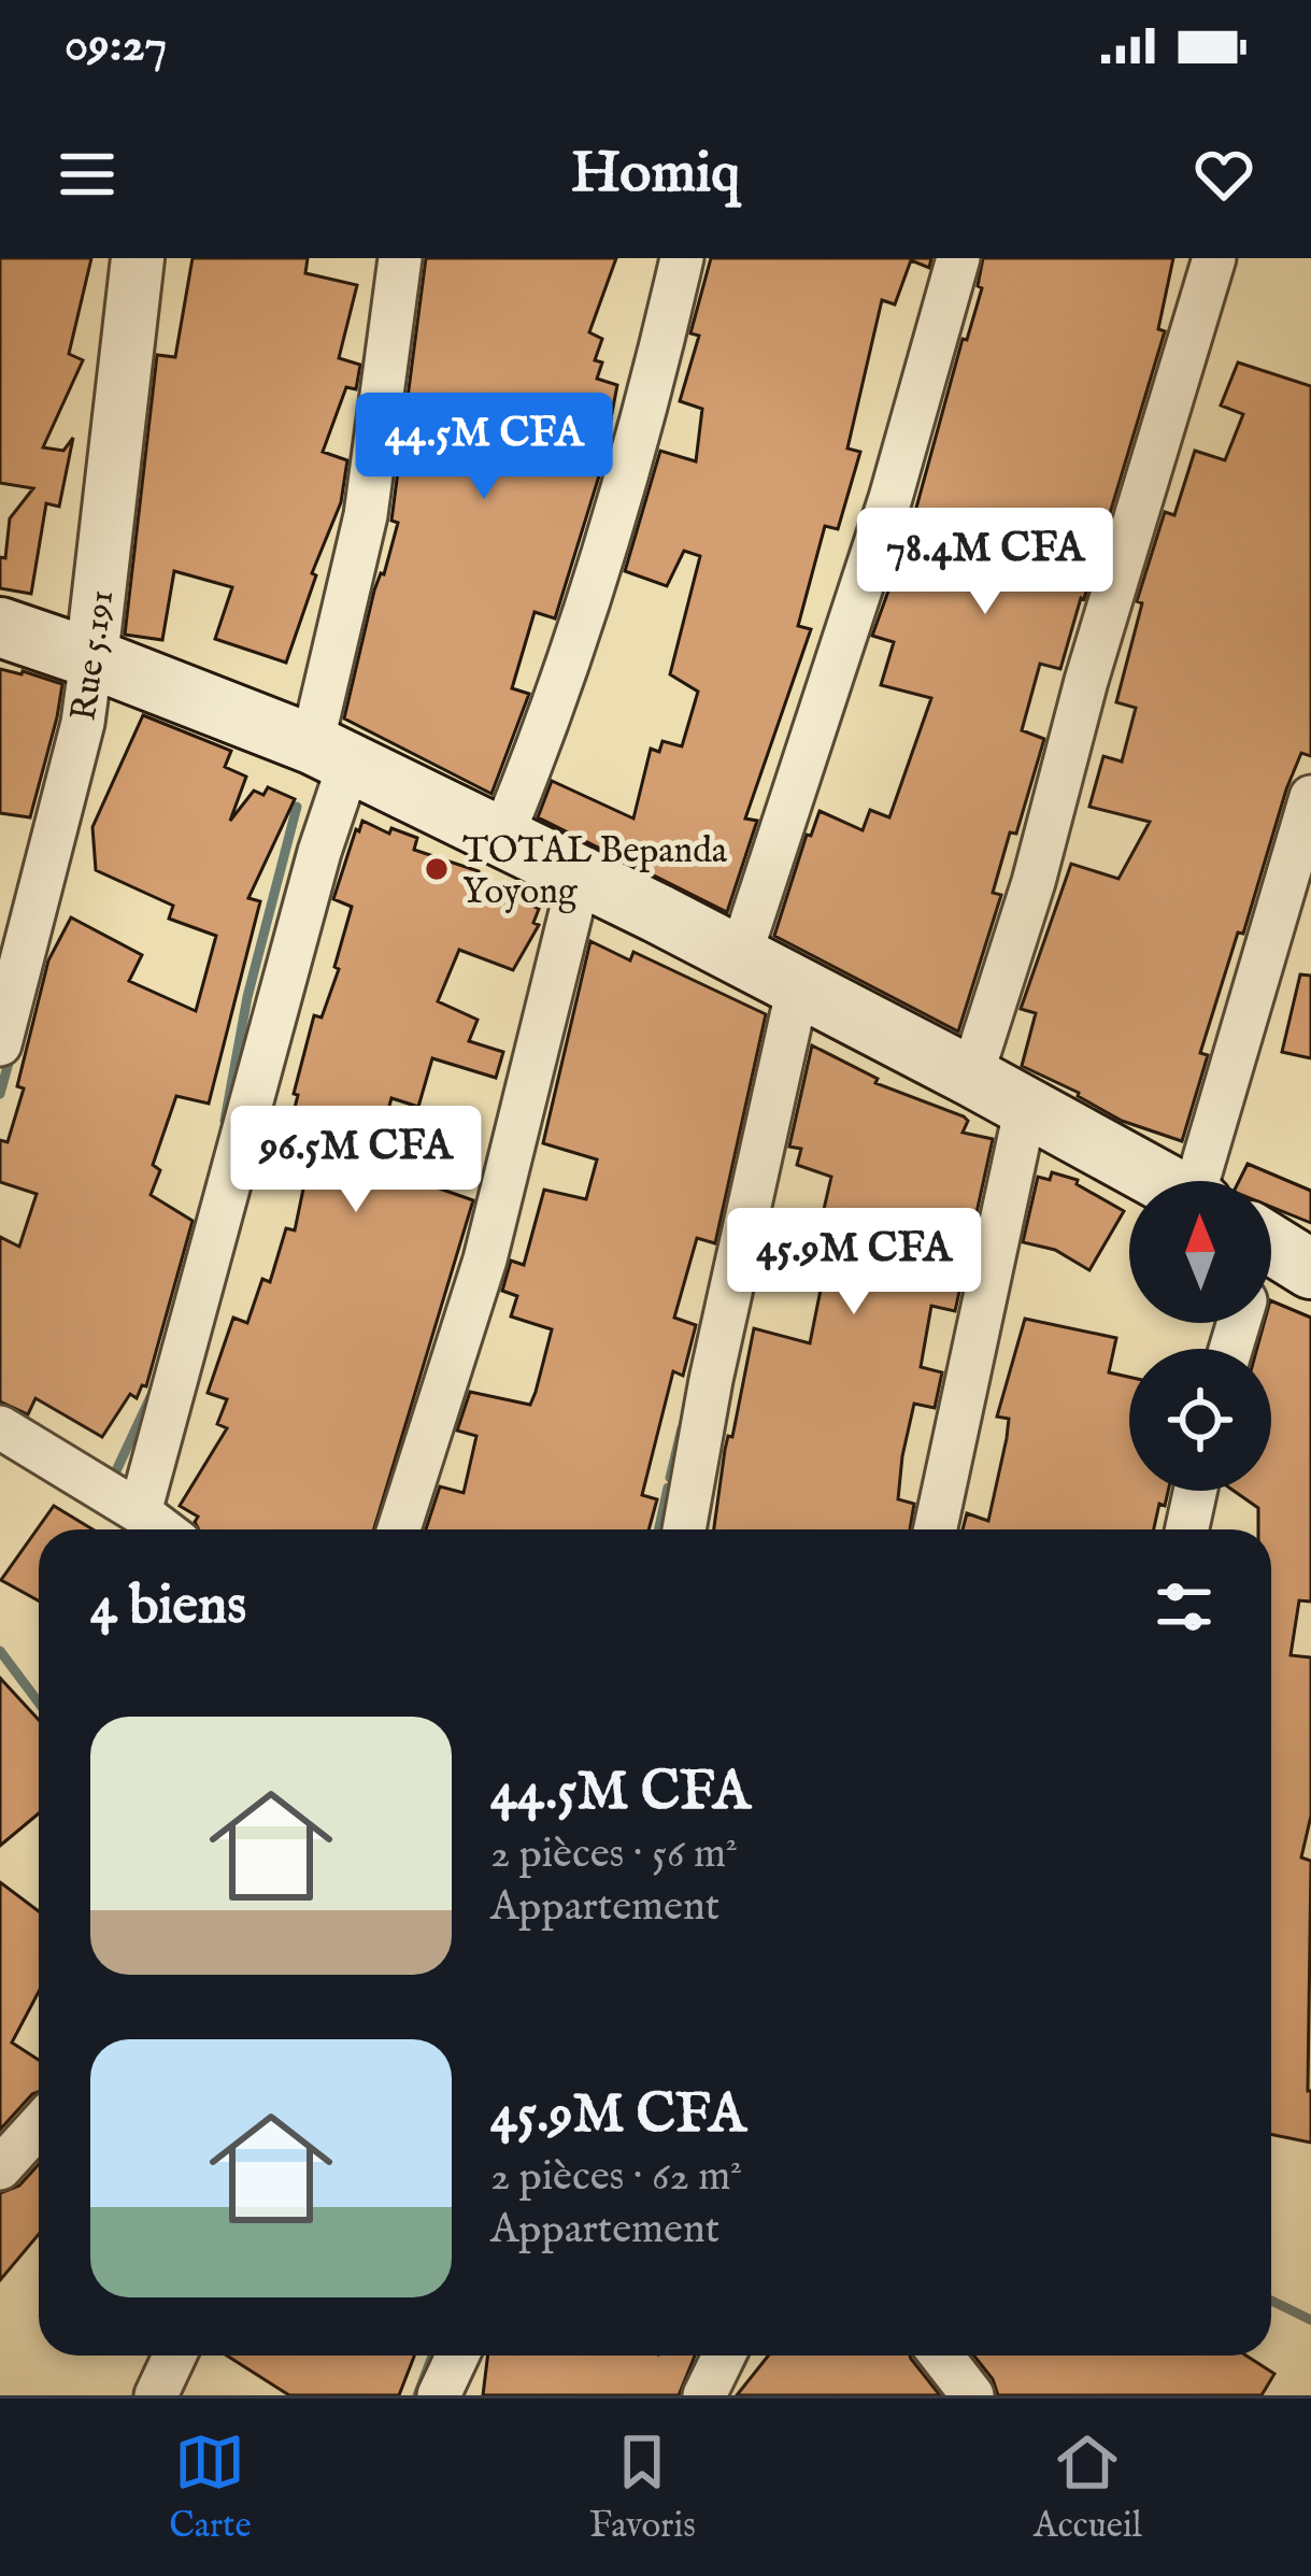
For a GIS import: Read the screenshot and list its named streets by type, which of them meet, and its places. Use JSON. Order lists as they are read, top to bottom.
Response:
{
  "streets": {
    "street": ["Rue 5.191"]
  },
  "places": ["TOTAL Bepanda Yoyong"],
  "north": "top",
  "page": {
    "status": "09:27",
    "header": "Homiq",
    "price": [
      "44.5M CFA",
      "78.4M CFA",
      "96.5M CFA",
      "45.9M CFA"
    ],
    "heading": "4 biens",
    "list": [
      {
        "name": "44.5M CFA",
        "note": "2 pièces · 56 m² · Appartement"
      },
      {
        "name": "45.9M CFA",
        "note": "2 pièces · 62 m² · Appartement"
      }
    ],
    "tabs": ["Carte", "Favoris", "Accueil"]
  }
}
